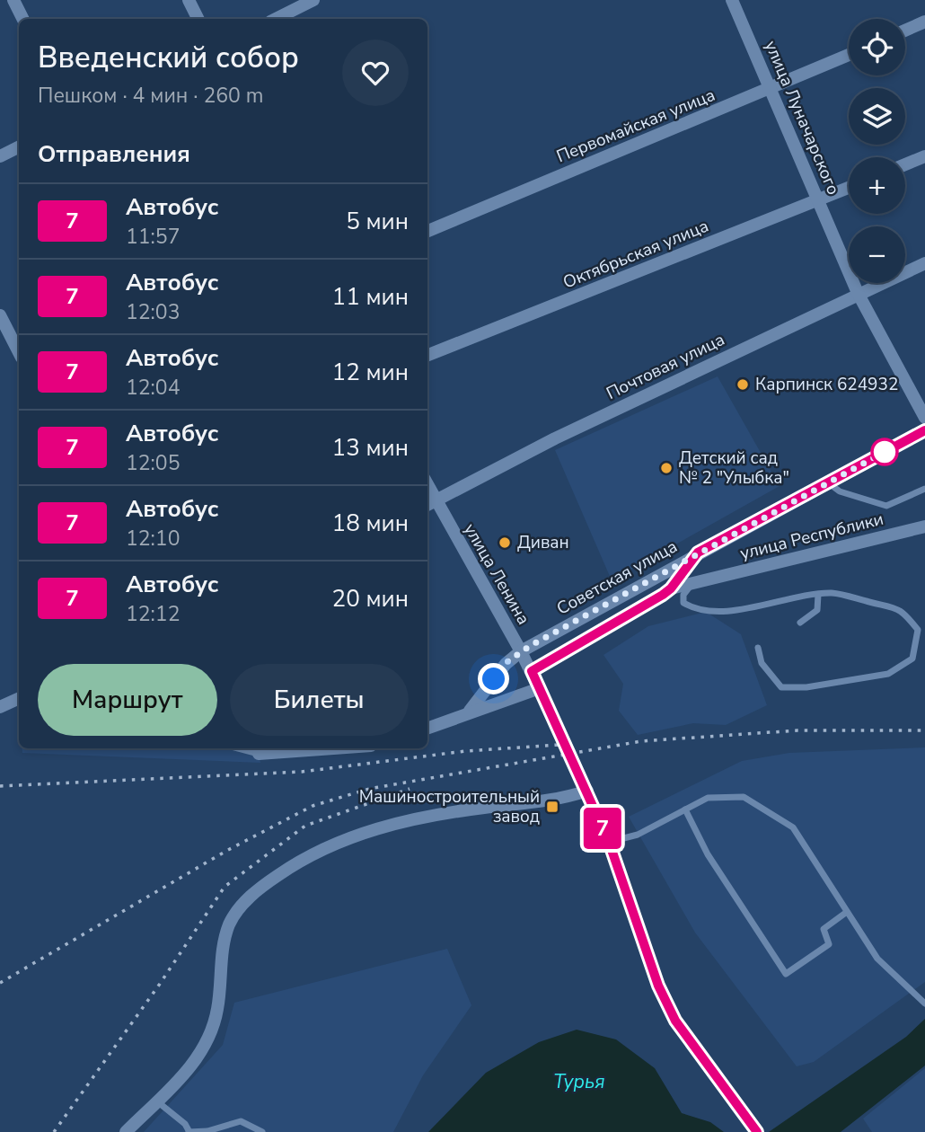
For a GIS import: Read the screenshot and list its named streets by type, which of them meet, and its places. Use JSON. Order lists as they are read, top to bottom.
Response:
{
  "streets": {
    "street": [
      "улица Луначарского",
      "Первомайская улица",
      "Октябрьская улица",
      "Почтовая улица",
      "улица Республики",
      "улица Ленина",
      "Советская улица"
    ]
  },
  "crossings": [
    ["улица Луначарского", "Первомайская улица"],
    ["улица Луначарского", "Октябрьская улица"],
    ["улица Луначарского", "Почтовая улица"],
    ["Почтовая улица", "улица Ленина"],
    ["улица Республики", "Советская улица"],
    ["улица Ленина", "Советская улица"]
  ],
  "water": ["Турья"],
  "places": {
    "other": ["Карпинск 624932", "Детский сад № 2 \"Улыбка\"", "Диван"],
    "transit": ["Машиностроительный завод"]
  },
  "lines": ["bus line 7"],
  "page": {
    "on_map": "7",
    "map_buttons": ["+", "−"],
    "heading": [
      ["Введенский собор", "Пешком · 4 мин · 260 m"],
      "Отправления"
    ],
    "list": [
      {
        "mark": "7",
        "name": "Автобус",
        "note": "11:57",
        "value": "5 мин"
      },
      {
        "mark": "7",
        "name": "Автобус",
        "note": "12:03",
        "value": "11 мин"
      },
      {
        "mark": "7",
        "name": "Автобус",
        "note": "12:04",
        "value": "12 мин"
      },
      {
        "mark": "7",
        "name": "Автобус",
        "note": "12:05",
        "value": "13 мин"
      },
      {
        "mark": "7",
        "name": "Автобус",
        "note": "12:10",
        "value": "18 мин"
      },
      {
        "mark": "7",
        "name": "Автобус",
        "note": "12:12",
        "value": "20 мин"
      }
    ],
    "buttons": ["Маршрут", "Билеты"]
  }
}
